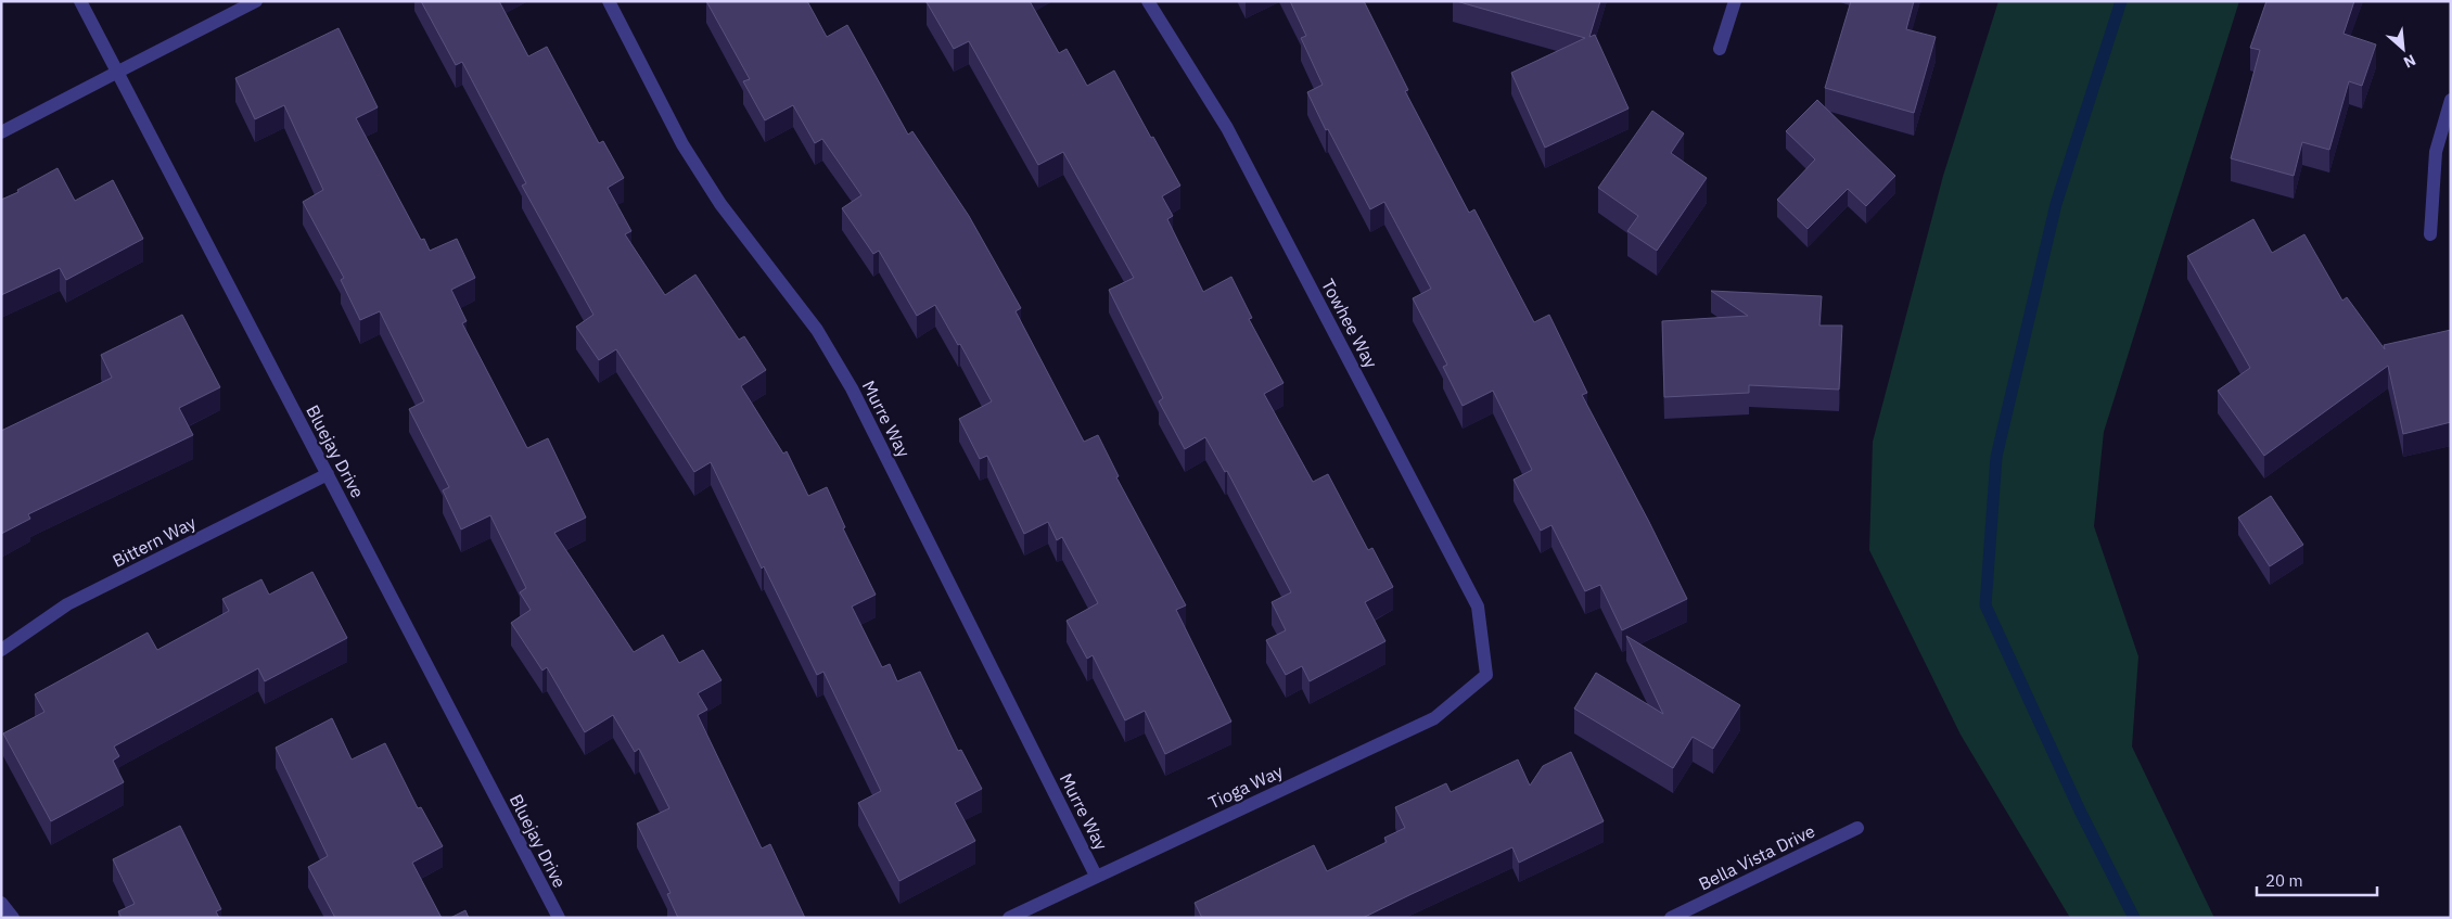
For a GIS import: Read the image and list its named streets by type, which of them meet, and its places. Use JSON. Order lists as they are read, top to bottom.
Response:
{
  "streets": {
    "street": [
      "Towhee Way",
      "Murre Way",
      "Bluejay Drive",
      "Bittern Way",
      "Tioga Way",
      "Bella Vista Drive"
    ]
  },
  "crossings": [
    ["Towhee Way", "Tioga Way"],
    ["Murre Way", "Tioga Way"],
    ["Bluejay Drive", "Bittern Way"]
  ],
  "scale_bar": "20 m",
  "north": "bottom right"
}
